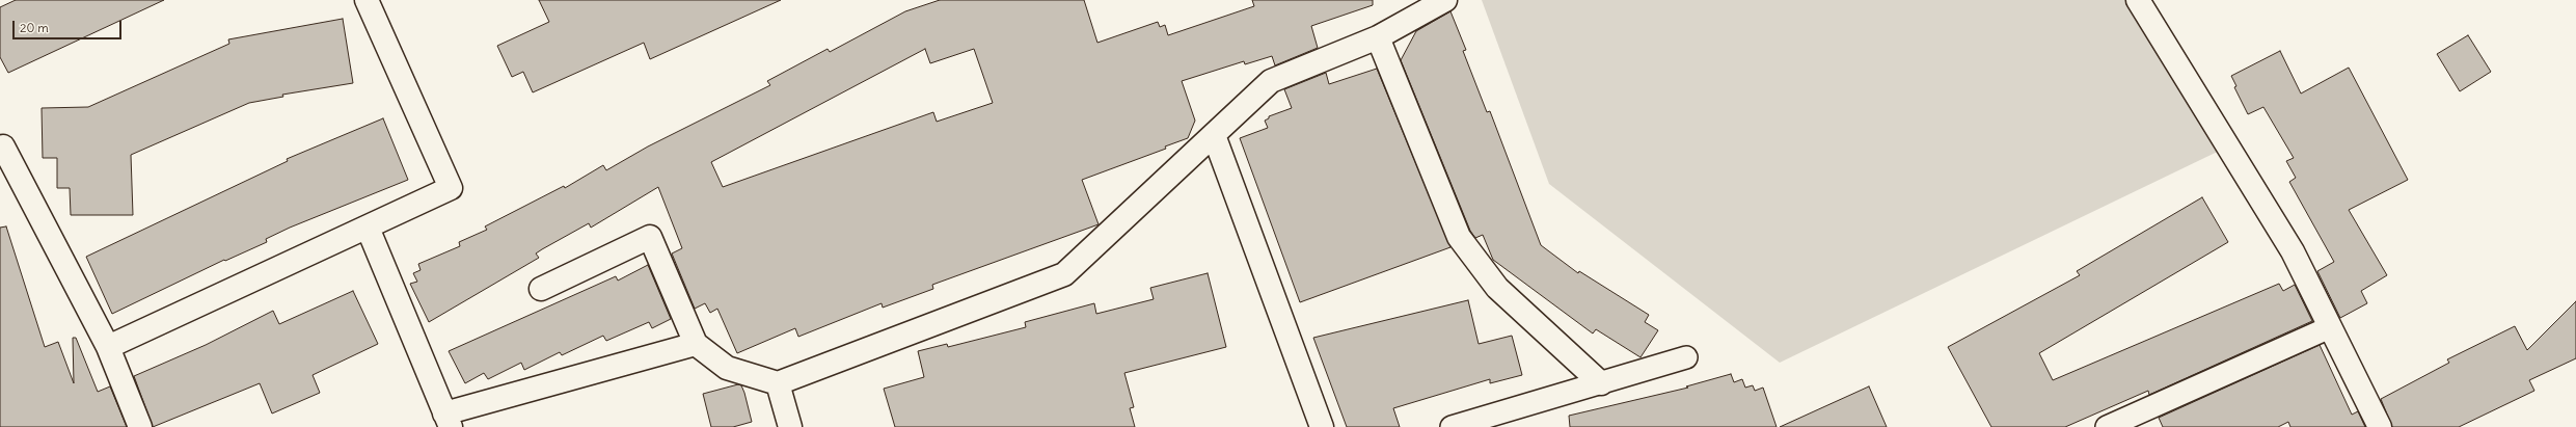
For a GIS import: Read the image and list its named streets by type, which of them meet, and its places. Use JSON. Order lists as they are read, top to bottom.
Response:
{
  "scale_bar": "20 m"
}
